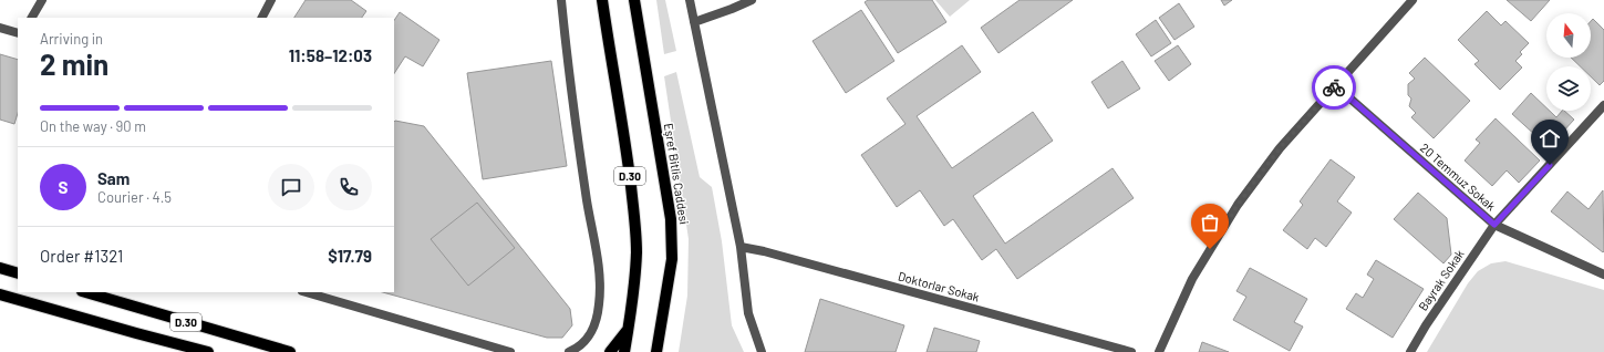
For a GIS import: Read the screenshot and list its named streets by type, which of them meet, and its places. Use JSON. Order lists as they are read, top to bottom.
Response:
{
  "streets": {
    "main road": ["Eşref Bitlis Caddesi", "D.30"],
    "street": ["20 Temmuz Sokak", "Bayrak Sokak", "Doktorlar Sokak"]
  },
  "crossings": [
    ["20 Temmuz Sokak", "Bayrak Sokak"]
  ],
  "north": "top",
  "page": {
    "heading": ["2 min", "Arriving in", "11:58–12:03"],
    "panel": [
      "Sam",
      "Courier · 4.5",
      "Order #1321",
      "$17.79"
    ],
    "bar": "On the way · 90 m",
    "round": "S"
  }
}
